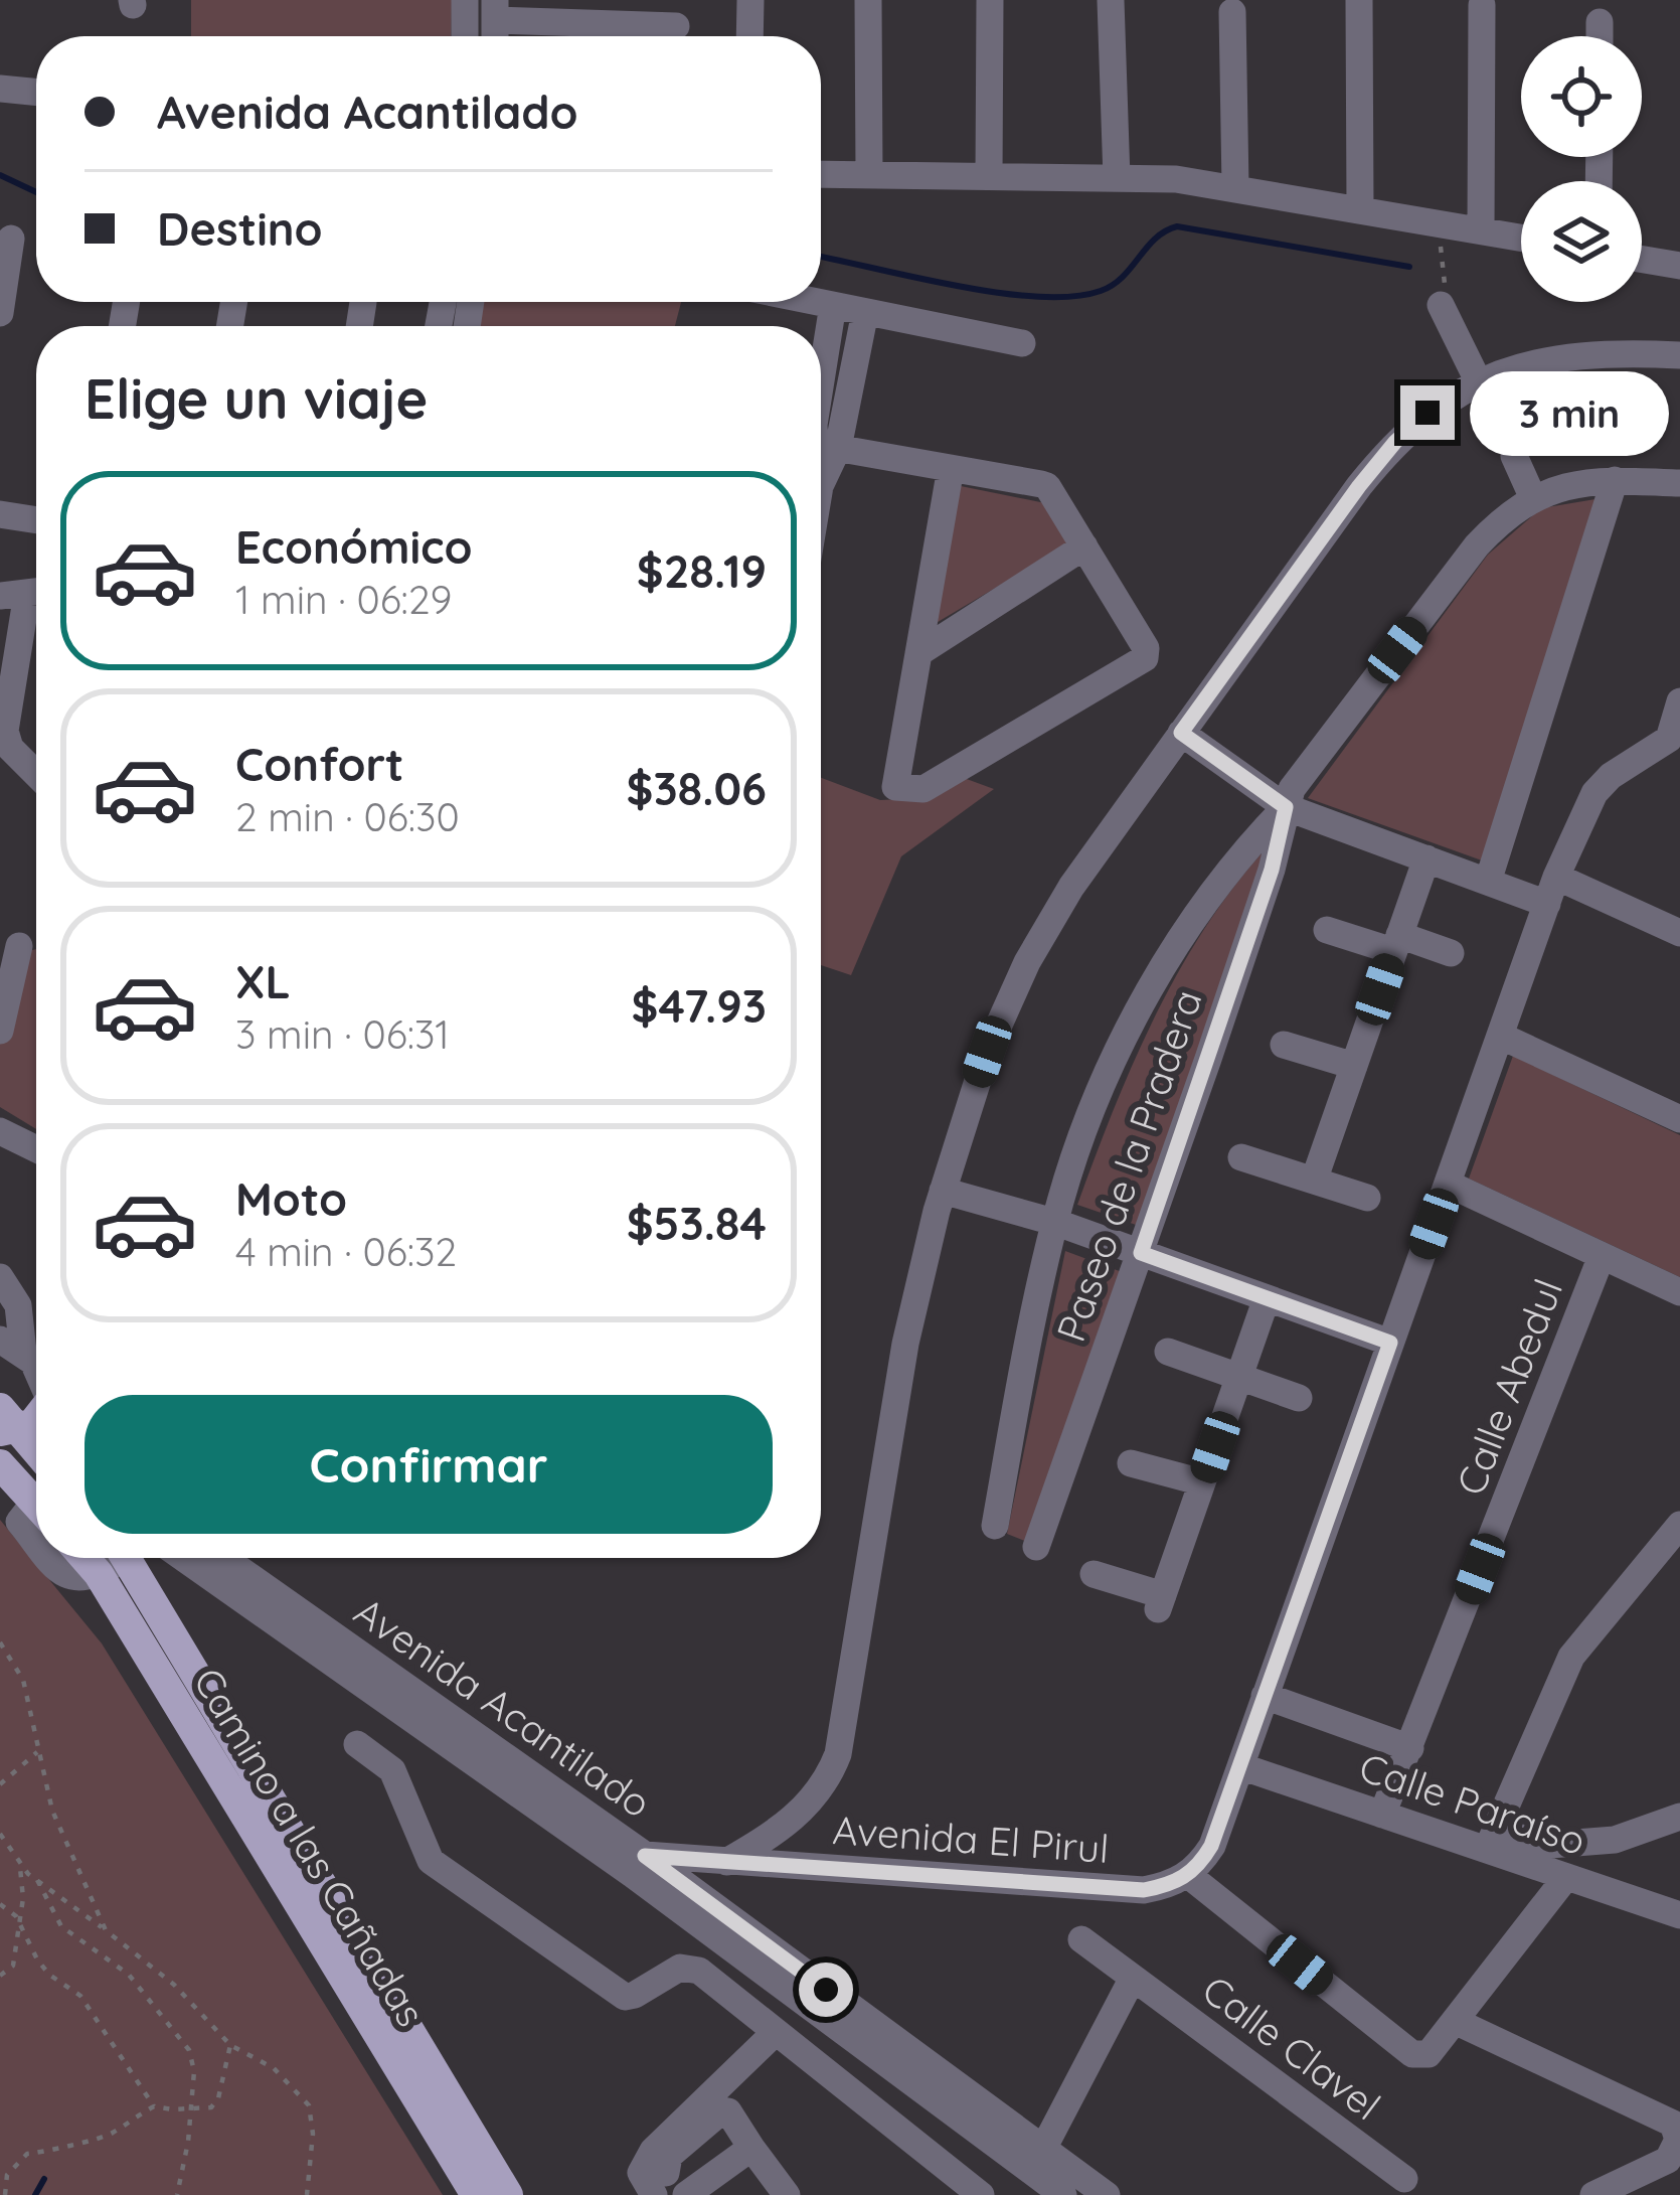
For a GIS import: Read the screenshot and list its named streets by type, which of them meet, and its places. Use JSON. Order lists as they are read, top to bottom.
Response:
{
  "streets": {
    "main road": ["Camino a las Cañadas"],
    "street": [
      "Paseo de la Pradera",
      "Calle Abedul",
      "Avenida Acantilado",
      "Calle Paraíso",
      "Avenida El Pirul",
      "Calle Clavel"
    ]
  },
  "crossings": [
    ["Calle Abedul", "Calle Paraíso"],
    ["Avenida Acantilado", "Avenida El Pirul"]
  ],
  "page": {
    "banner": ["Avenida Acantilado", "Destino"],
    "heading": "Elige un viaje",
    "bubble": "3 min",
    "list": [
      {
        "name": "Económico",
        "note": "1 min · 06:29",
        "value": "$28.19"
      },
      {
        "name": "Confort",
        "note": "2 min · 06:30",
        "value": "$38.06"
      },
      {
        "name": "XL",
        "note": "3 min · 06:31",
        "value": "$47.93"
      },
      {
        "name": "Moto",
        "note": "4 min · 06:32",
        "value": "$53.84"
      }
    ],
    "buttons": "Confirmar"
  }
}
